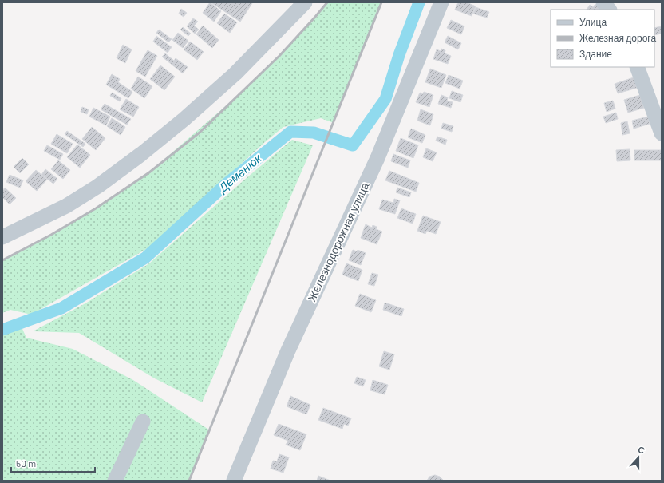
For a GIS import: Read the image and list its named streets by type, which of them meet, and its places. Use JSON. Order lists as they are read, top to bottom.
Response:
{
  "streets": {
    "street": ["Железнодорожная улица"]
  },
  "water": ["Деменюк"],
  "legend": ["Улица", "Железная дорога", "Здание"],
  "scale_bar": "50 m",
  "north": "top"
}
